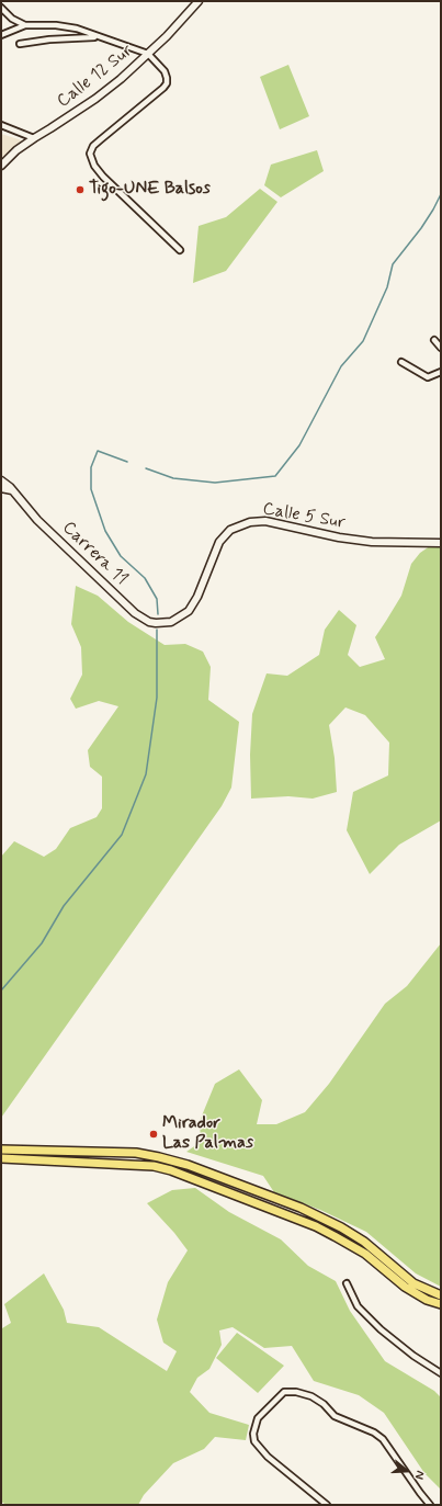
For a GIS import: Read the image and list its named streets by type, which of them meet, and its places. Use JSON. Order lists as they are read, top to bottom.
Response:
{
  "streets": {
    "street": ["Calle 12 Sur", "Calle 5 Sur", "Carrera 11"]
  },
  "crossings": [
    ["Calle 5 Sur", "Carrera 11"]
  ],
  "places": ["Tigo-UNE Balsos", "Mirador Las Palmas"],
  "north": "right"
}
